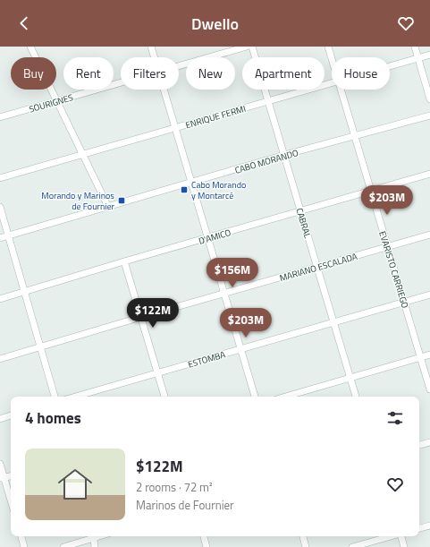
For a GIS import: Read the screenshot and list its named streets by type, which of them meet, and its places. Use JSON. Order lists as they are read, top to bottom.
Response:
{
  "streets": {
    "street": [
      "SOURIGNES",
      "ENRIQUE FERMI",
      "CABO MORANDO",
      "CABRAL",
      "D'AMICO",
      "MARIANO ESCALADA",
      "EVARISTO CARRIEGO",
      "ESTOMBA"
    ]
  },
  "crossings": [
    ["ENRIQUE FERMI", "CABRAL"],
    ["CABO MORANDO", "CABRAL"],
    ["CABO MORANDO", "EVARISTO CARRIEGO"],
    ["CABRAL", "D'AMICO"],
    ["CABRAL", "MARIANO ESCALADA"],
    ["CABRAL", "ESTOMBA"],
    ["D'AMICO", "EVARISTO CARRIEGO"],
    ["MARIANO ESCALADA", "EVARISTO CARRIEGO"],
    ["EVARISTO CARRIEGO", "ESTOMBA"]
  ],
  "places": {
    "transit": ["Cabo Morando y Montarcé", "Morando y Marinos de Fournier"]
  },
  "page": {
    "header": "Dwello",
    "chip": [
      "Buy",
      "Rent",
      "Filters",
      "New",
      "Apartment",
      "House"
    ],
    "price": [
      "$203M",
      "$156M",
      "$122M",
      "$203M"
    ],
    "heading": "4 homes",
    "list": [
      {
        "name": "$122M",
        "note": "2 rooms · 72 m² · Marinos de Fournier"
      }
    ]
  }
}
